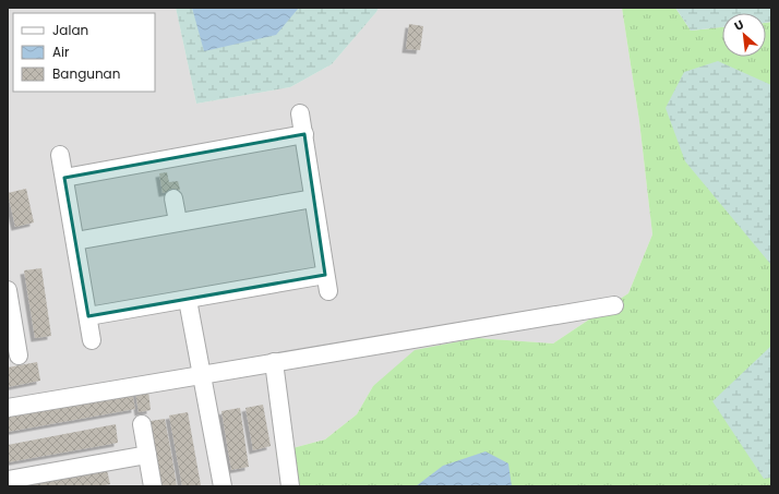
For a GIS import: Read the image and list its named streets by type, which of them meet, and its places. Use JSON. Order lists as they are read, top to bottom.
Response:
{
  "legend": ["Jalan", "Air", "Bangunan"],
  "north": "top left"
}
